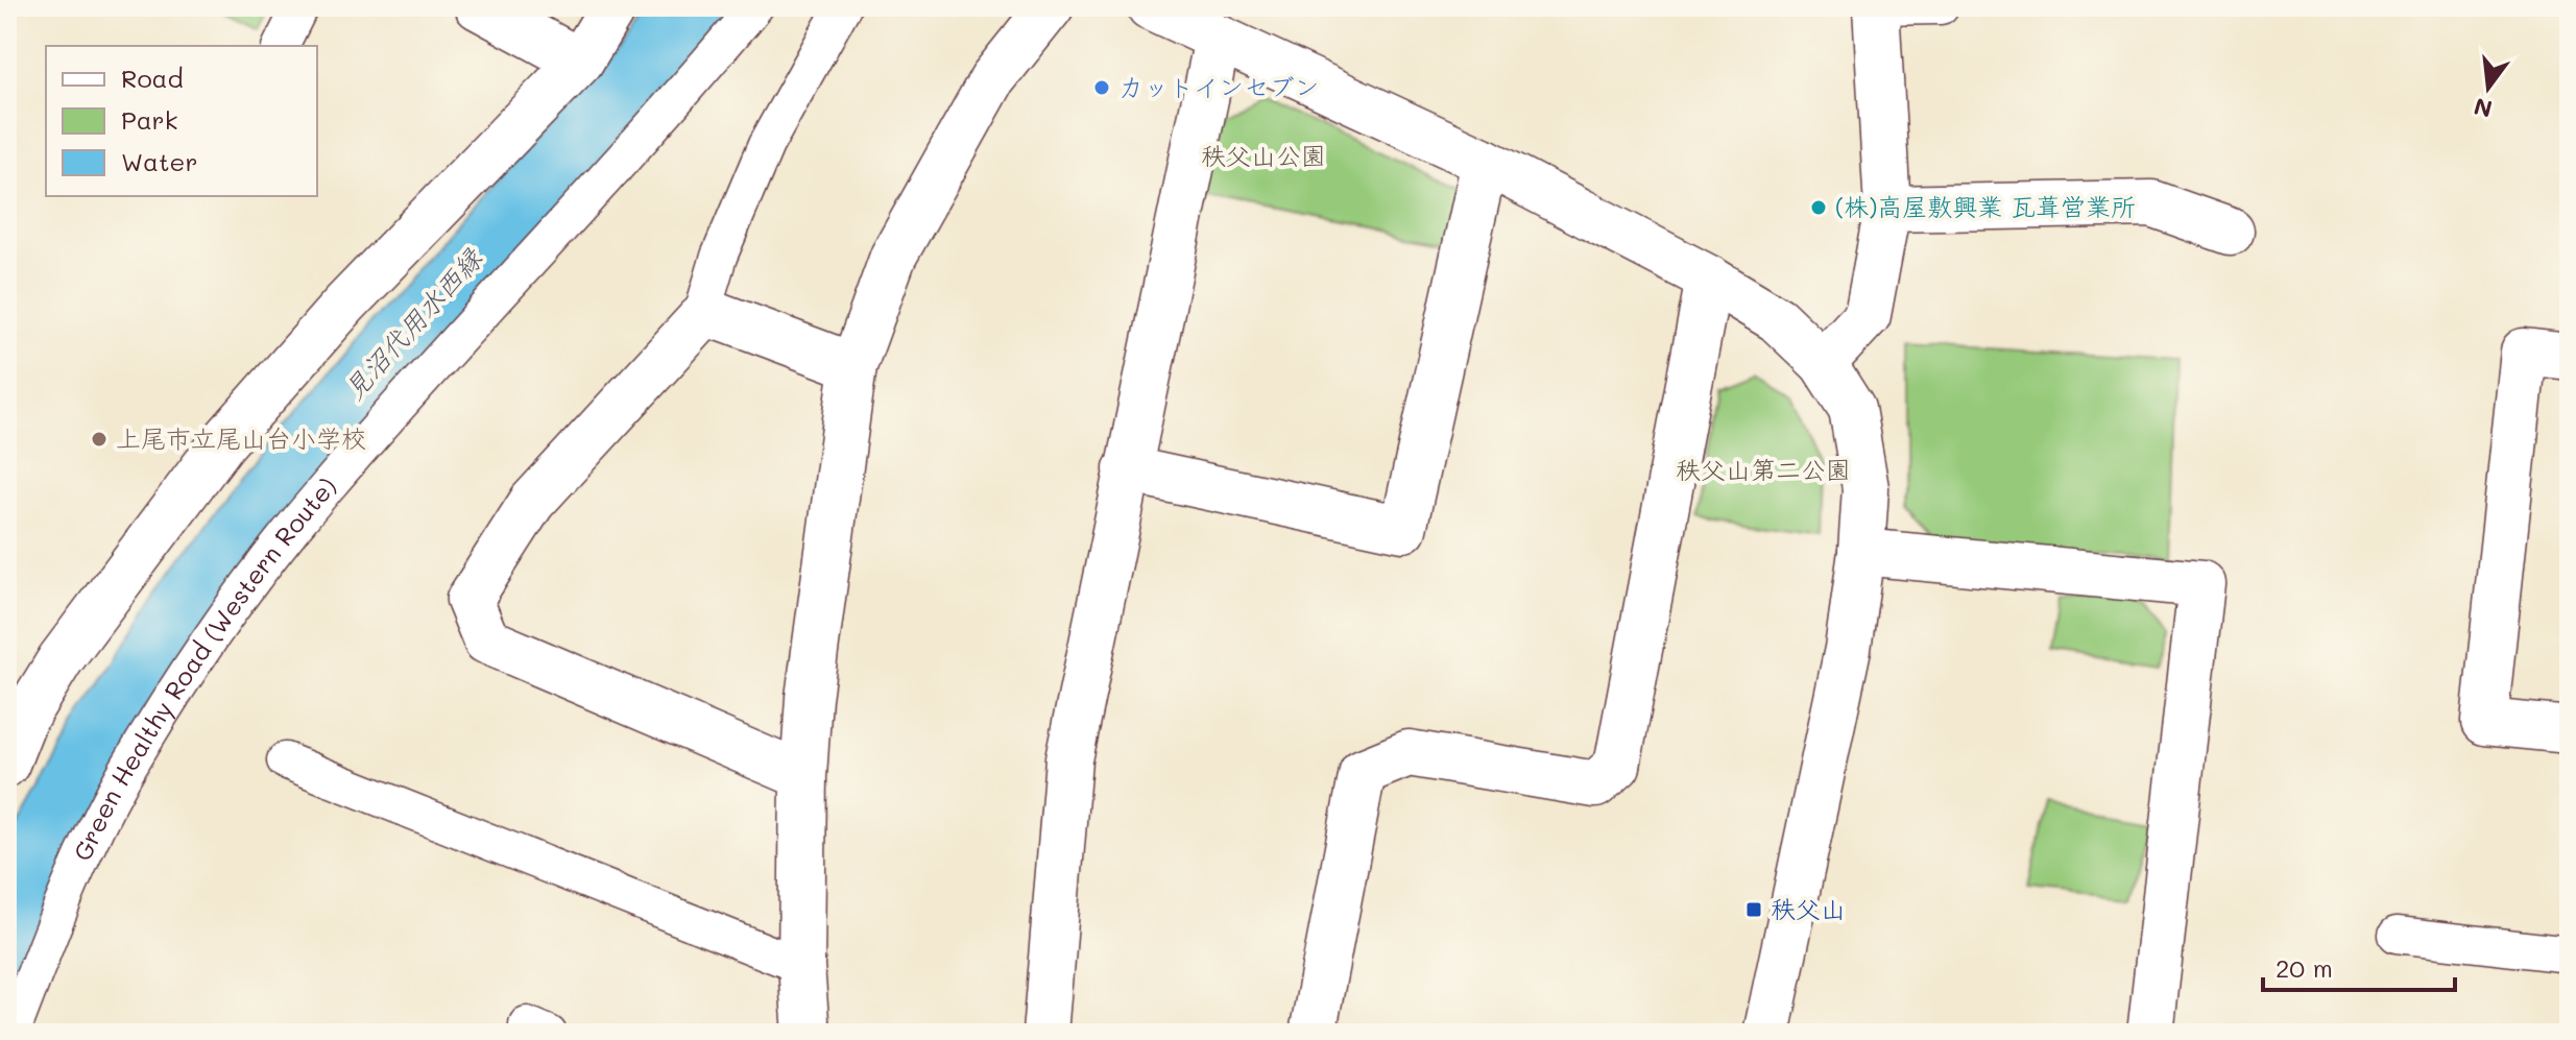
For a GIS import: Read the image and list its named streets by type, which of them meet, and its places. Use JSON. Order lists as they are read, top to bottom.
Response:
{
  "streets": {
    "lane": ["Green Healthy Road (Western Route)"]
  },
  "water": ["見沼代用水西縁"],
  "parks": ["秩父山公園", "秩父山第二公園"],
  "places": {
    "other": ["カットインセブン", "(株)高屋敷興業 瓦葺営業所", "上尾市立尾山台小学校"],
    "transit": ["秩父山"]
  },
  "legend": ["Road", "Park", "Water"],
  "scale_bar": "20 m",
  "north": "bottom"
}
